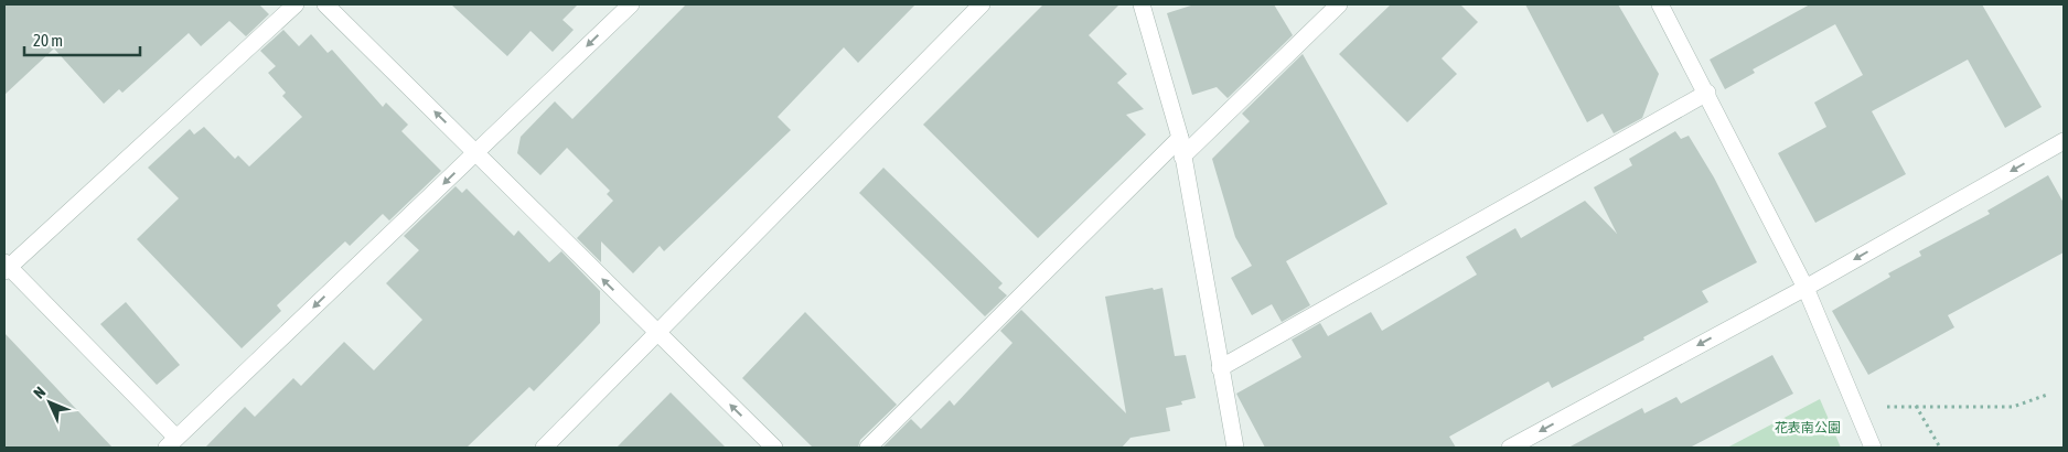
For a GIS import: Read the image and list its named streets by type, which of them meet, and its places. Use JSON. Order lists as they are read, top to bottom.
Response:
{
  "parks": ["花表南公園"],
  "scale_bar": "20 m",
  "north": "top left"
}
